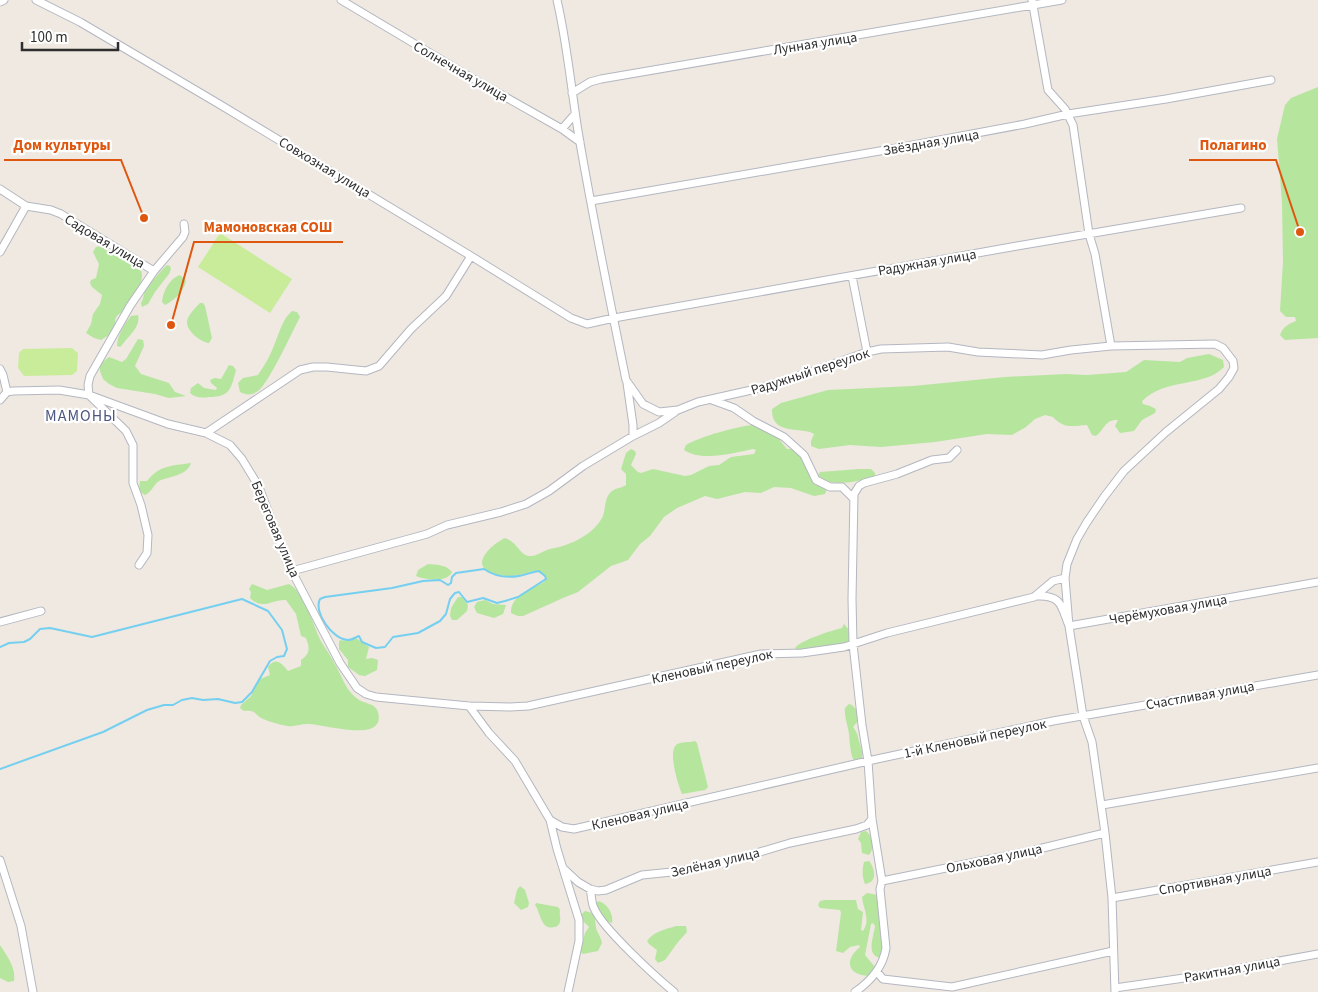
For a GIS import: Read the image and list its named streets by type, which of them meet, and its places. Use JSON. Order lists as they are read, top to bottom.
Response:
{
  "streets": {
    "street": [
      "Лунная улица",
      "Солнечная улица",
      "Звёздная улица",
      "Совхозная улица",
      "Садовая улица",
      "Радужная улица",
      "Радужный переулок",
      "Береговая улица",
      "Черёмуховая улица",
      "Кленовый переулок",
      "Счастливая улица",
      "1-й Кленовый переулок",
      "Кленовая улица",
      "Ольховая улица",
      "Зелёная улица",
      "Спортивная улица",
      "Ракитная улица"
    ]
  },
  "crossings": [
    ["Лунная улица", "Радужный переулок"],
    ["Солнечная улица", "Радужный переулок"],
    ["Звёздная улица", "Радужный переулок"],
    ["Совхозная улица", "Радужная улица"],
    ["Совхозная улица", "Радужный переулок"],
    ["Радужная улица", "Радужный переулок"],
    ["Радужный переулок", "Кленовый переулок"],
    ["Береговая улица", "Кленовый переулок"],
    ["Счастливая улица", "1-й Кленовый переулок"],
    ["1-й Кленовый переулок", "Кленовая улица"]
  ],
  "districts": ["МАМОНЫ"],
  "places": ["Дом культуры", "Полагино", "Мамоновская СОШ"],
  "scale_bar": "100 m"
}
